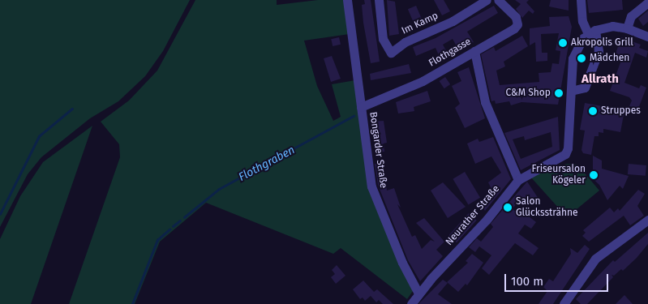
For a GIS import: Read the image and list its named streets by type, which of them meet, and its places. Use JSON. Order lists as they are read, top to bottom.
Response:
{
  "streets": {
    "street": [
      "Im Kamp",
      "Flothgasse",
      "Bongarder Straße",
      "Neurather Straße"
    ]
  },
  "crossings": [
    ["Flothgasse", "Bongarder Straße"],
    ["Bongarder Straße", "Neurather Straße"]
  ],
  "districts": ["Allrath"],
  "water": ["Flothgraben"],
  "places": [
    "Akropolis Grill",
    "Mädchen",
    "C&M Shop",
    "Struppes",
    "Friseursalon Kögeler",
    "Salon Glückssträhne"
  ],
  "scale_bar": "100 m"
}
